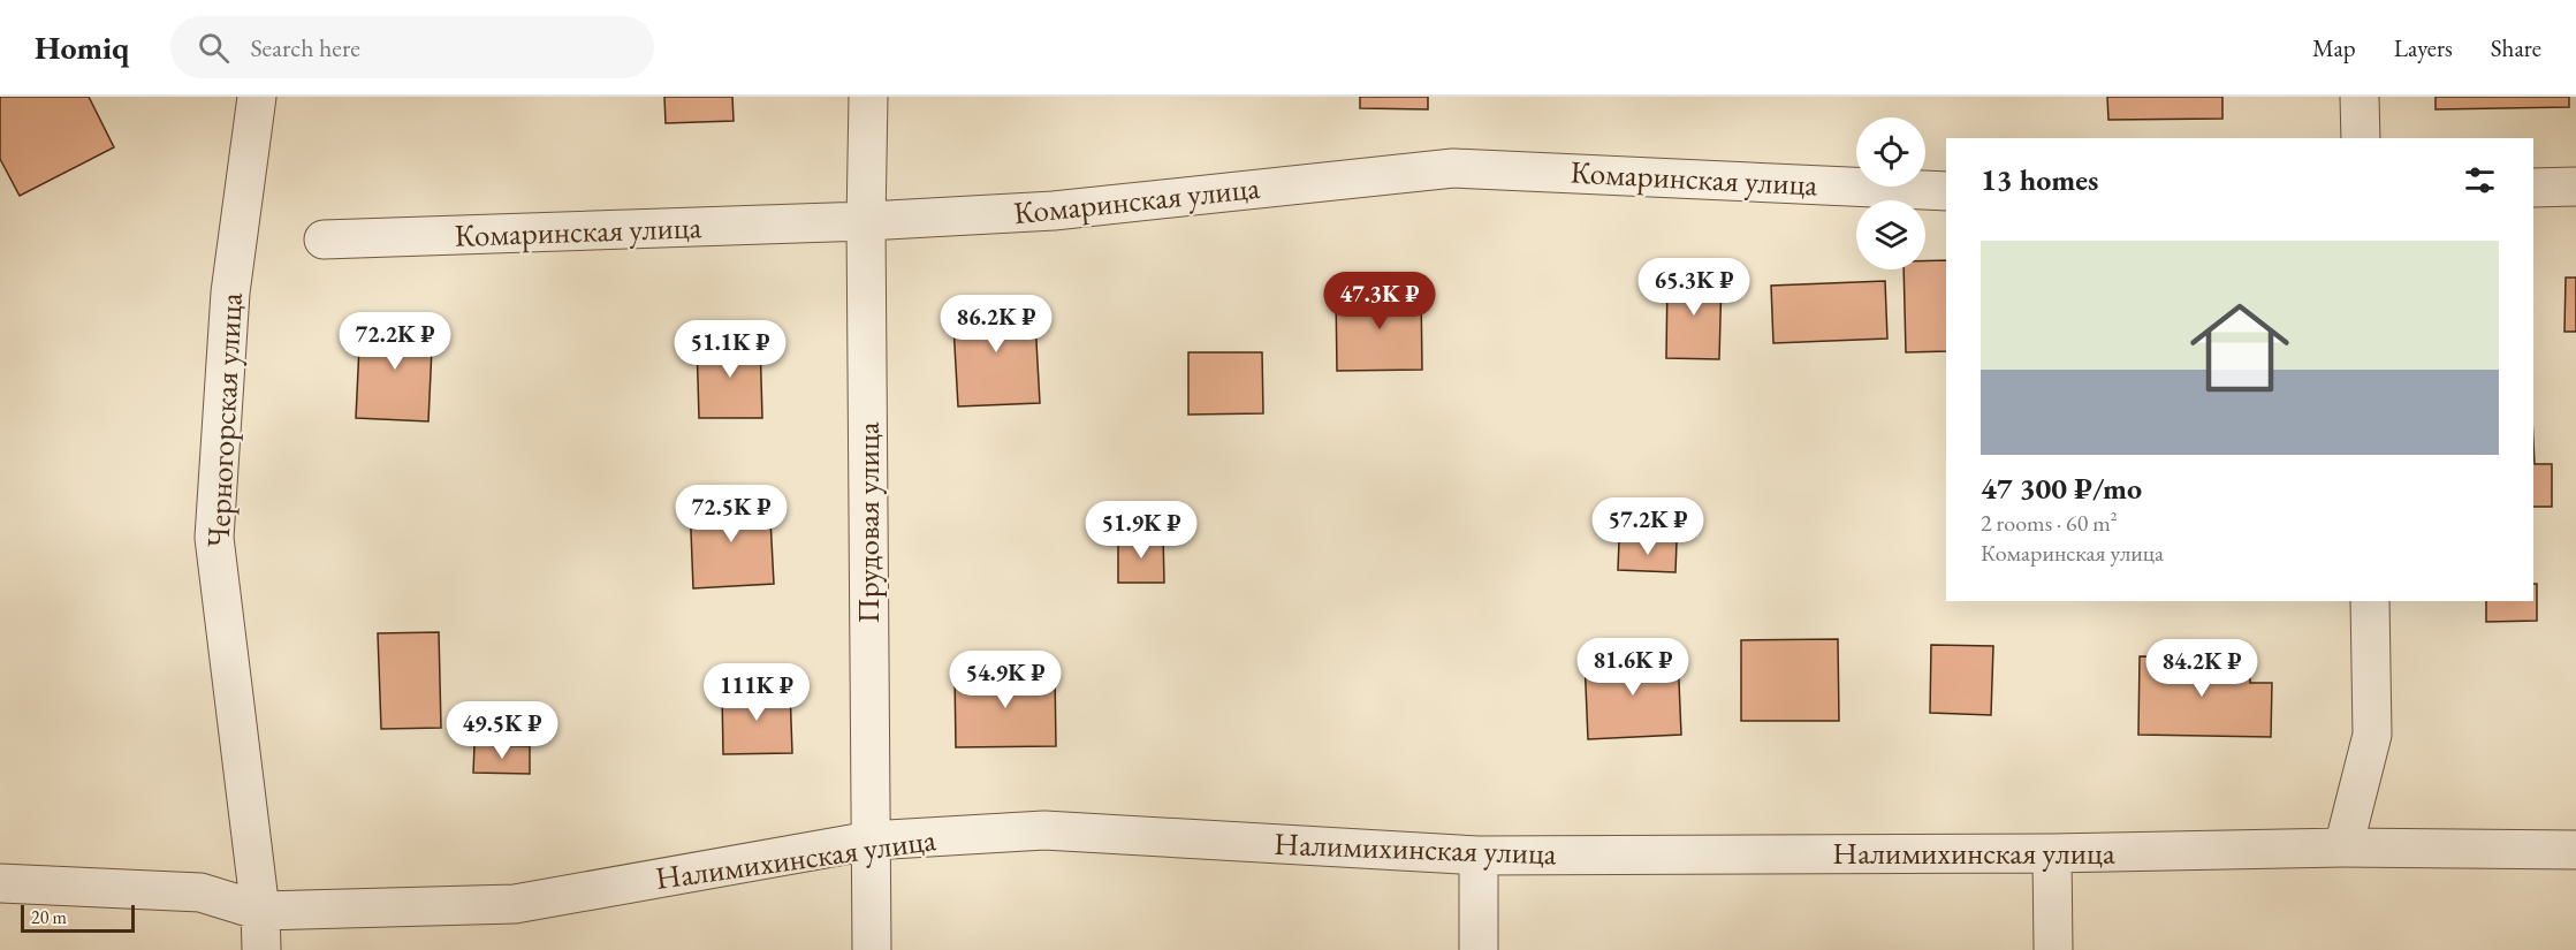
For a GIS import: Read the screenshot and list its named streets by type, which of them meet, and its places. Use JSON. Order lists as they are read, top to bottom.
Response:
{
  "streets": {
    "street": [
      "Комаринская улица",
      "Черногорская улица",
      "Прудовая улица",
      "Налимихинская улица"
    ]
  },
  "crossings": [
    ["Комаринская улица", "Прудовая улица"],
    ["Черногорская улица", "Налимихинская улица"],
    ["Прудовая улица", "Налимихинская улица"]
  ],
  "scale_bar": "20 m",
  "page": {
    "header": "Homiq",
    "search": "Search here",
    "nav": ["Map", "Layers", "Share"],
    "heading": "13 homes",
    "list": [
      {
        "name": "47 300 ₽/mo",
        "note": "2 rooms · 60 m² · Комаринская улица"
      }
    ],
    "price": [
      "65.3K ₽",
      "47.3K ₽",
      "86.2K ₽",
      "72.2K ₽",
      "51.1K ₽",
      "72.5K ₽",
      "57.2K ₽",
      "51.9K ₽",
      "81.6K ₽",
      "84.2K ₽",
      "54.9K ₽",
      "111K ₽",
      "49.5K ₽"
    ],
    "scale": "20 m"
  }
}
